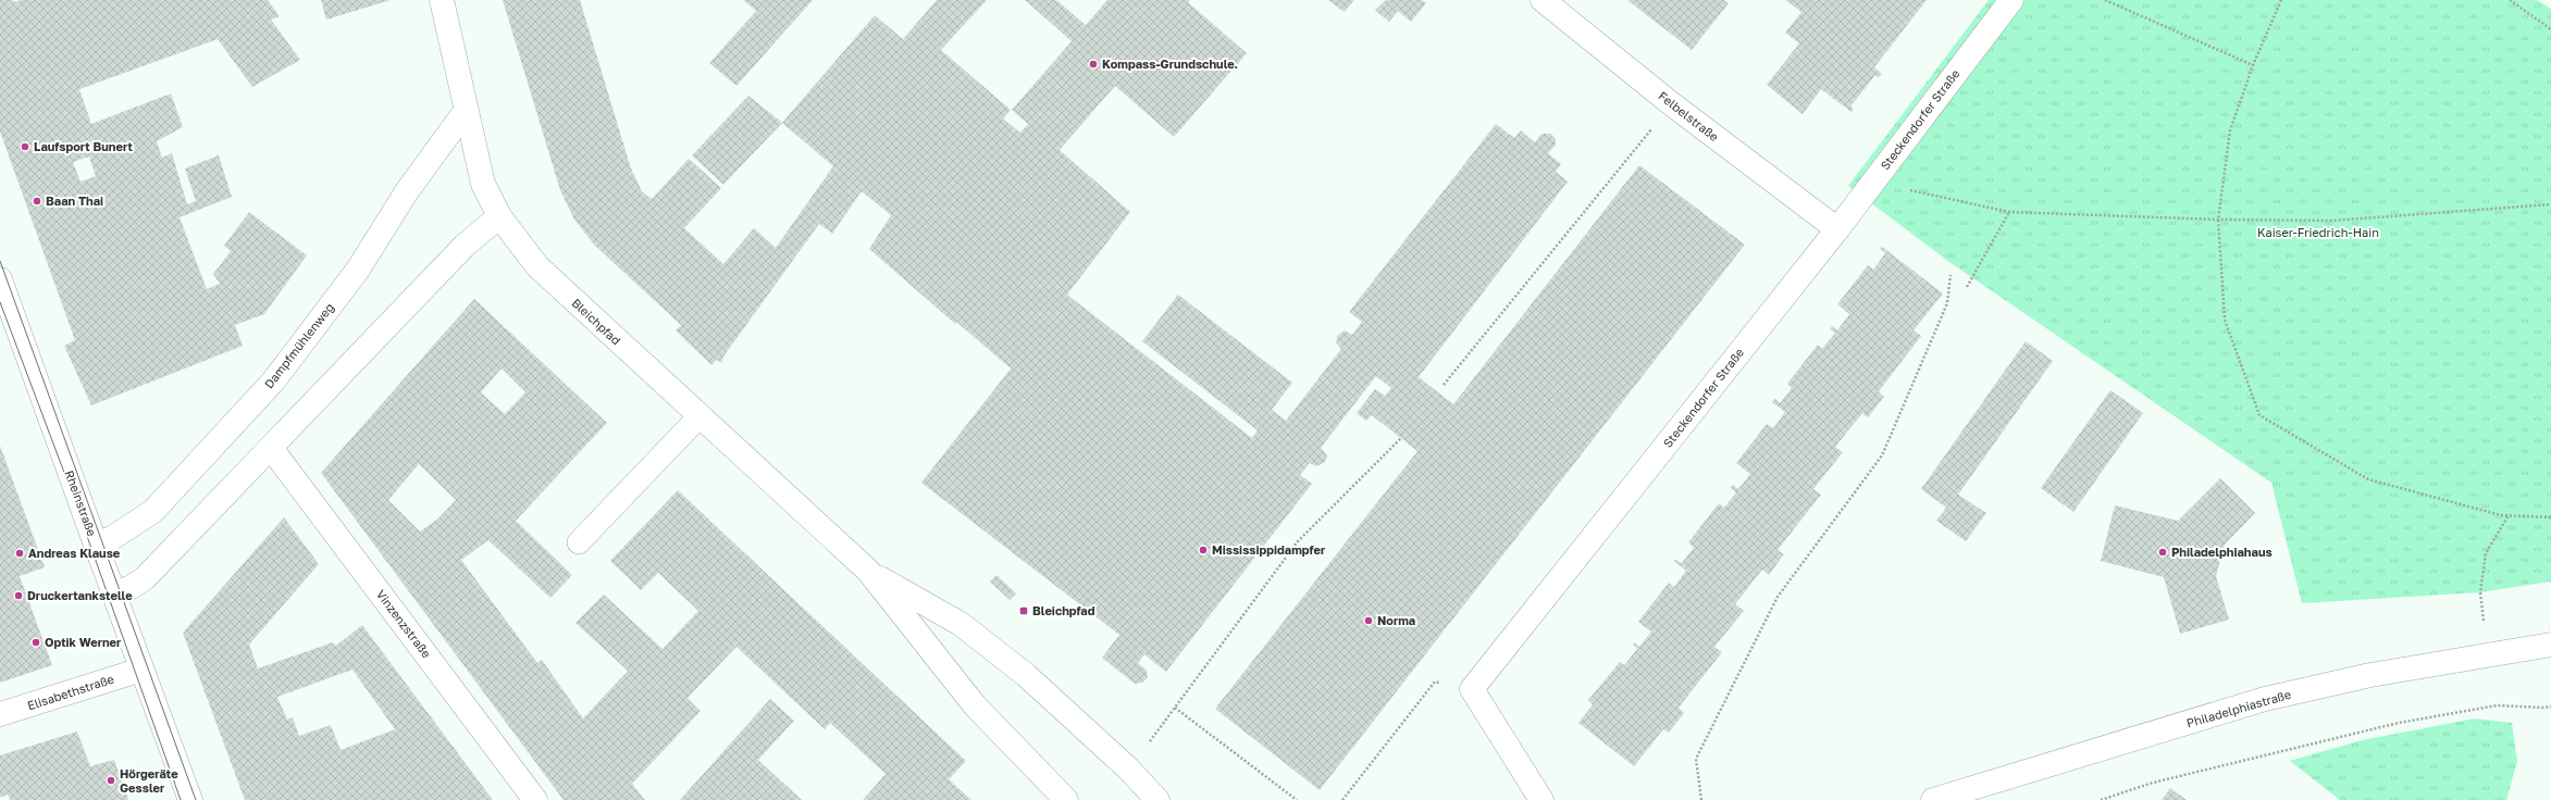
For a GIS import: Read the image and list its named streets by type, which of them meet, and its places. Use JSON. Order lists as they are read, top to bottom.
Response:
{
  "streets": {
    "street": [
      "Felbelstraße",
      "Steckendorfer Straße",
      "Bleichpfad",
      "Dampfmühlenweg",
      "Rheinstraße",
      "Vinzenzstraße",
      "Elisabethstraße",
      "Philadelphiastraße"
    ]
  },
  "crossings": [
    ["Felbelstraße", "Steckendorfer Straße"],
    ["Bleichpfad", "Dampfmühlenweg"],
    ["Dampfmühlenweg", "Rheinstraße"],
    ["Rheinstraße", "Elisabethstraße"]
  ],
  "parks": ["Kaiser-Friedrich-Hain"],
  "places": {
    "other": [
      "Kompass-Grundschule.",
      "Laufsport Bunert",
      "Baan Thai",
      "Mississippidampfer",
      "Philadelphiahaus",
      "Andreas Klause",
      "Druckertankstelle",
      "Norma",
      "Optik Werner",
      "Hörgeräte Gessler"
    ],
    "transit": ["Bleichpfad"]
  }
}
